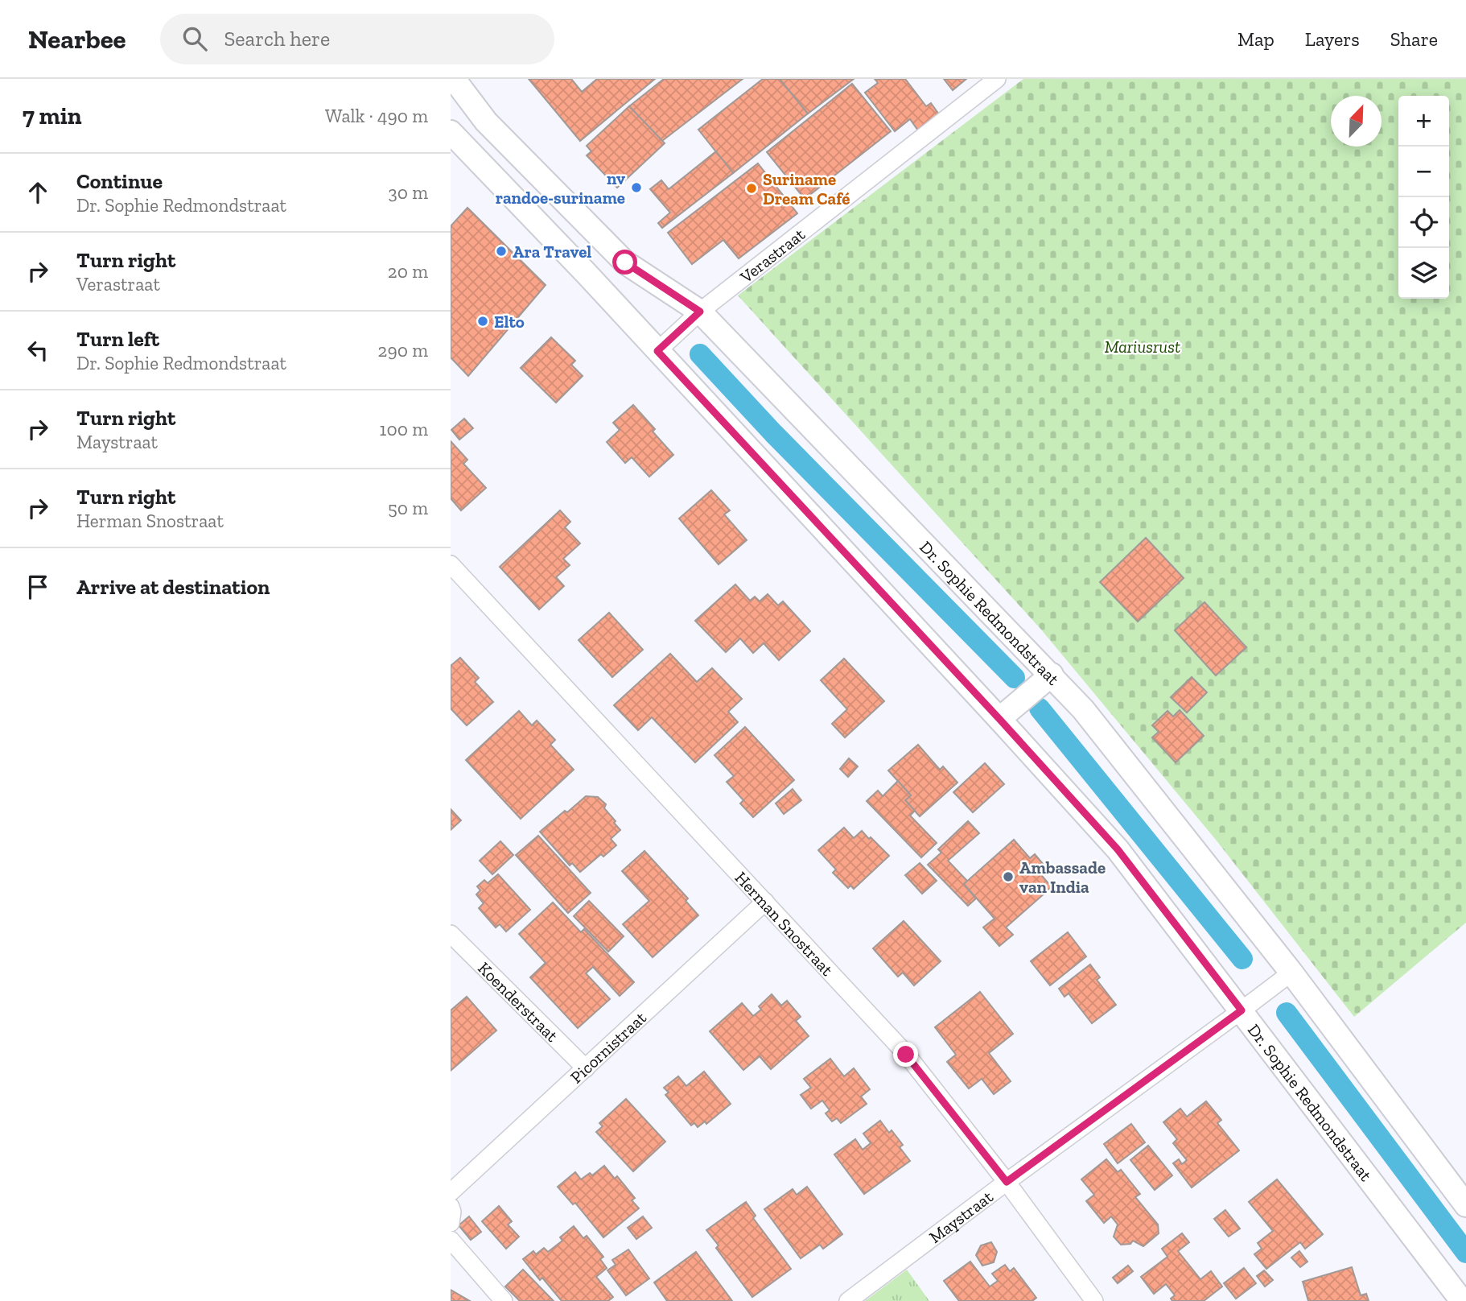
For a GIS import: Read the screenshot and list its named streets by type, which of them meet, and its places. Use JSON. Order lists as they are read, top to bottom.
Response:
{
  "streets": {
    "street": [
      "Verastraat",
      "Dr. Sophie Redmondstraat",
      "Herman Snostraat",
      "Koenderstraat",
      "Picornistraat",
      "Maystraat"
    ]
  },
  "crossings": [
    ["Verastraat", "Dr. Sophie Redmondstraat"],
    ["Dr. Sophie Redmondstraat", "Maystraat"],
    ["Herman Snostraat", "Picornistraat"],
    ["Herman Snostraat", "Maystraat"],
    ["Koenderstraat", "Picornistraat"]
  ],
  "parks": ["Mariusrust"],
  "places": [
    "nv randoe-suriname",
    "Suriname Dream Café",
    "Ara Travel",
    "Elto",
    "Ambassade van India"
  ],
  "north": "top right",
  "page": {
    "header": "Nearbee",
    "search": "Search here",
    "nav": ["Map", "Layers", "Share"],
    "heading": ["7 min", "Walk · 490 m"],
    "map_buttons": ["+", "−"],
    "list": [
      ["Continue", "Dr. Sophie Redmondstraat", "30 m"],
      ["Turn right", "Verastraat", "20 m"],
      ["Turn left", "Dr. Sophie Redmondstraat", "290 m"],
      ["Turn right", "Maystraat", "100 m"],
      ["Turn right", "Herman Snostraat", "50 m"],
      "Arrive at destination"
    ]
  }
}
